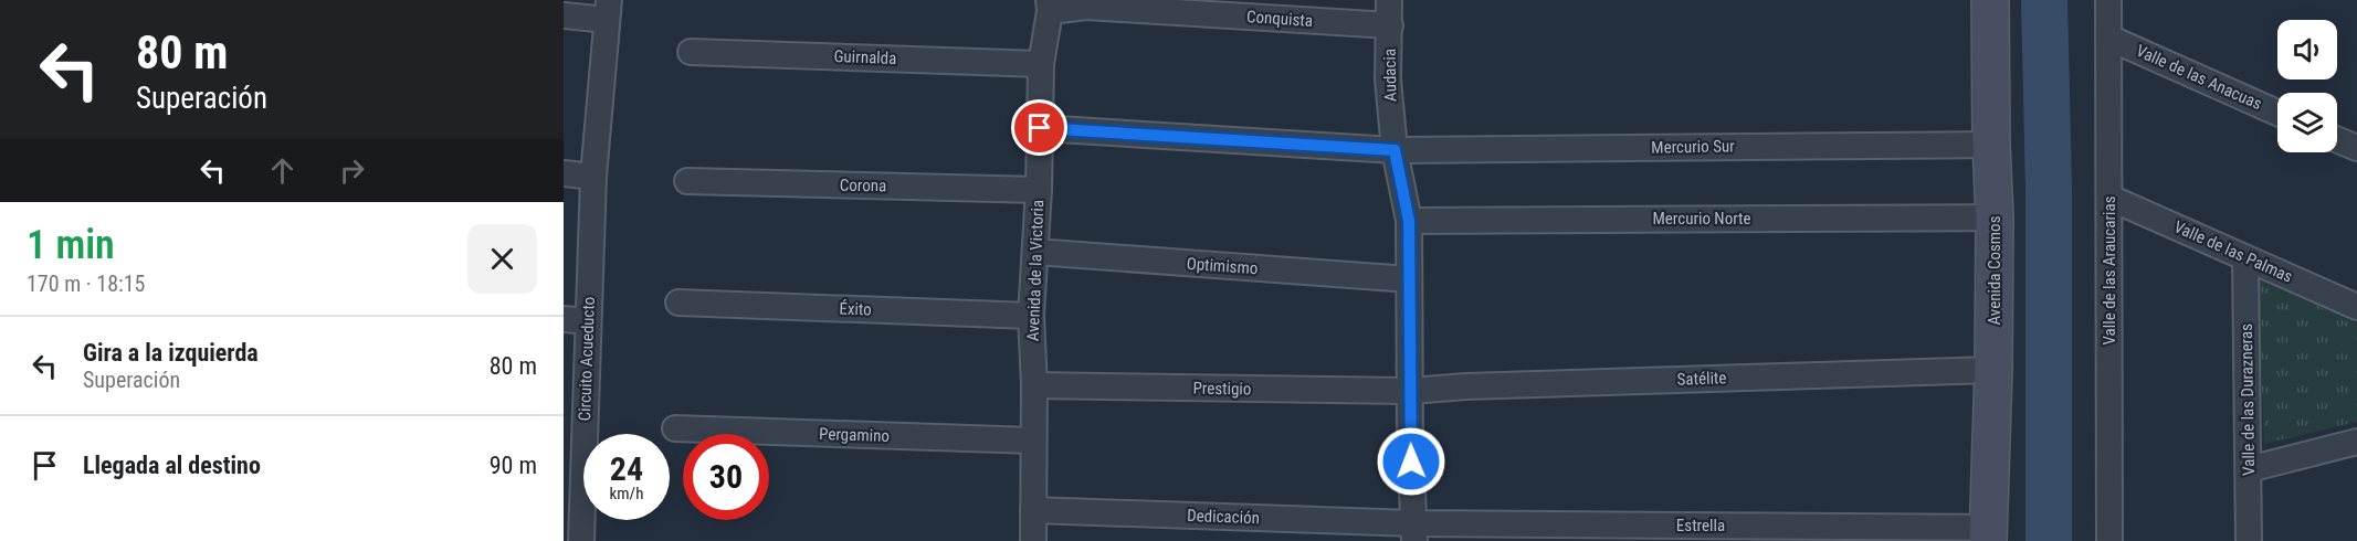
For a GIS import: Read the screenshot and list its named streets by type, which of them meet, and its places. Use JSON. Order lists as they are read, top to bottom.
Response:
{
  "streets": {
    "street": [
      "Conquista",
      "Guirnalda",
      "Audacia",
      "Valle de las Anacuas",
      "Mercurio Sur",
      "Corona",
      "Mercurio Norte",
      "Valle de las Palmas",
      "Optimismo",
      "Avenida de la Victoria",
      "Avenida Cosmos",
      "Valle de las Araucarias",
      "Éxito",
      "Circuito Acueducto",
      "Satélite",
      "Prestigio",
      "Valle de las Durazneras",
      "Pergamino",
      "Dedicación",
      "Estrella"
    ]
  },
  "crossings": [
    ["Conquista", "Audacia"],
    ["Conquista", "Avenida de la Victoria"],
    ["Guirnalda", "Avenida de la Victoria"],
    ["Audacia", "Mercurio Sur"],
    ["Audacia", "Mercurio Norte"],
    ["Audacia", "Optimismo"],
    ["Audacia", "Satélite"],
    ["Audacia", "Prestigio"],
    ["Audacia", "Dedicación"],
    ["Audacia", "Estrella"],
    ["Valle de las Anacuas", "Valle de las Araucarias"],
    ["Mercurio Sur", "Avenida de la Victoria"],
    ["Mercurio Sur", "Avenida Cosmos"],
    ["Corona", "Avenida de la Victoria"],
    ["Mercurio Norte", "Avenida Cosmos"],
    ["Valle de las Palmas", "Valle de las Araucarias"],
    ["Valle de las Palmas", "Valle de las Durazneras"],
    ["Optimismo", "Avenida de la Victoria"],
    ["Avenida de la Victoria", "Éxito"],
    ["Avenida de la Victoria", "Prestigio"],
    ["Avenida de la Victoria", "Pergamino"],
    ["Avenida de la Victoria", "Dedicación"],
    ["Avenida Cosmos", "Satélite"],
    ["Avenida Cosmos", "Estrella"],
    ["Satélite", "Prestigio"],
    ["Dedicación", "Estrella"]
  ],
  "page": {
    "turn": ["80 m", "Superación"],
    "heading": ["1 min", "170 m · 18:15"],
    "list": [
      {
        "name": "Gira a la izquierda",
        "note": "Superación",
        "value": "80 m"
      },
      {
        "name": "Llegada al destino",
        "value": "90 m"
      }
    ],
    "speed": "24 km/h",
    "limit": "30"
  }
}
